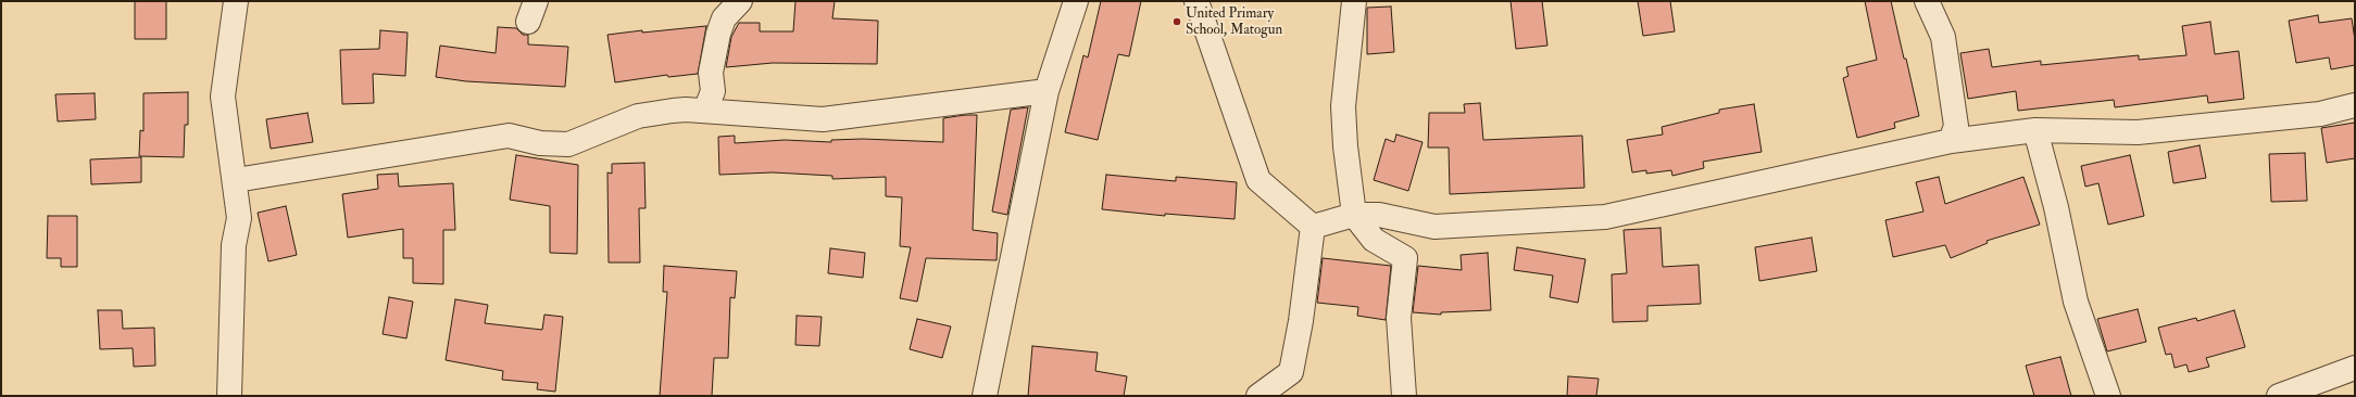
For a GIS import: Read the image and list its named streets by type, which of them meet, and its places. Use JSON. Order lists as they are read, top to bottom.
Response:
{
  "places": ["United Primary School, Matogun"]
}
